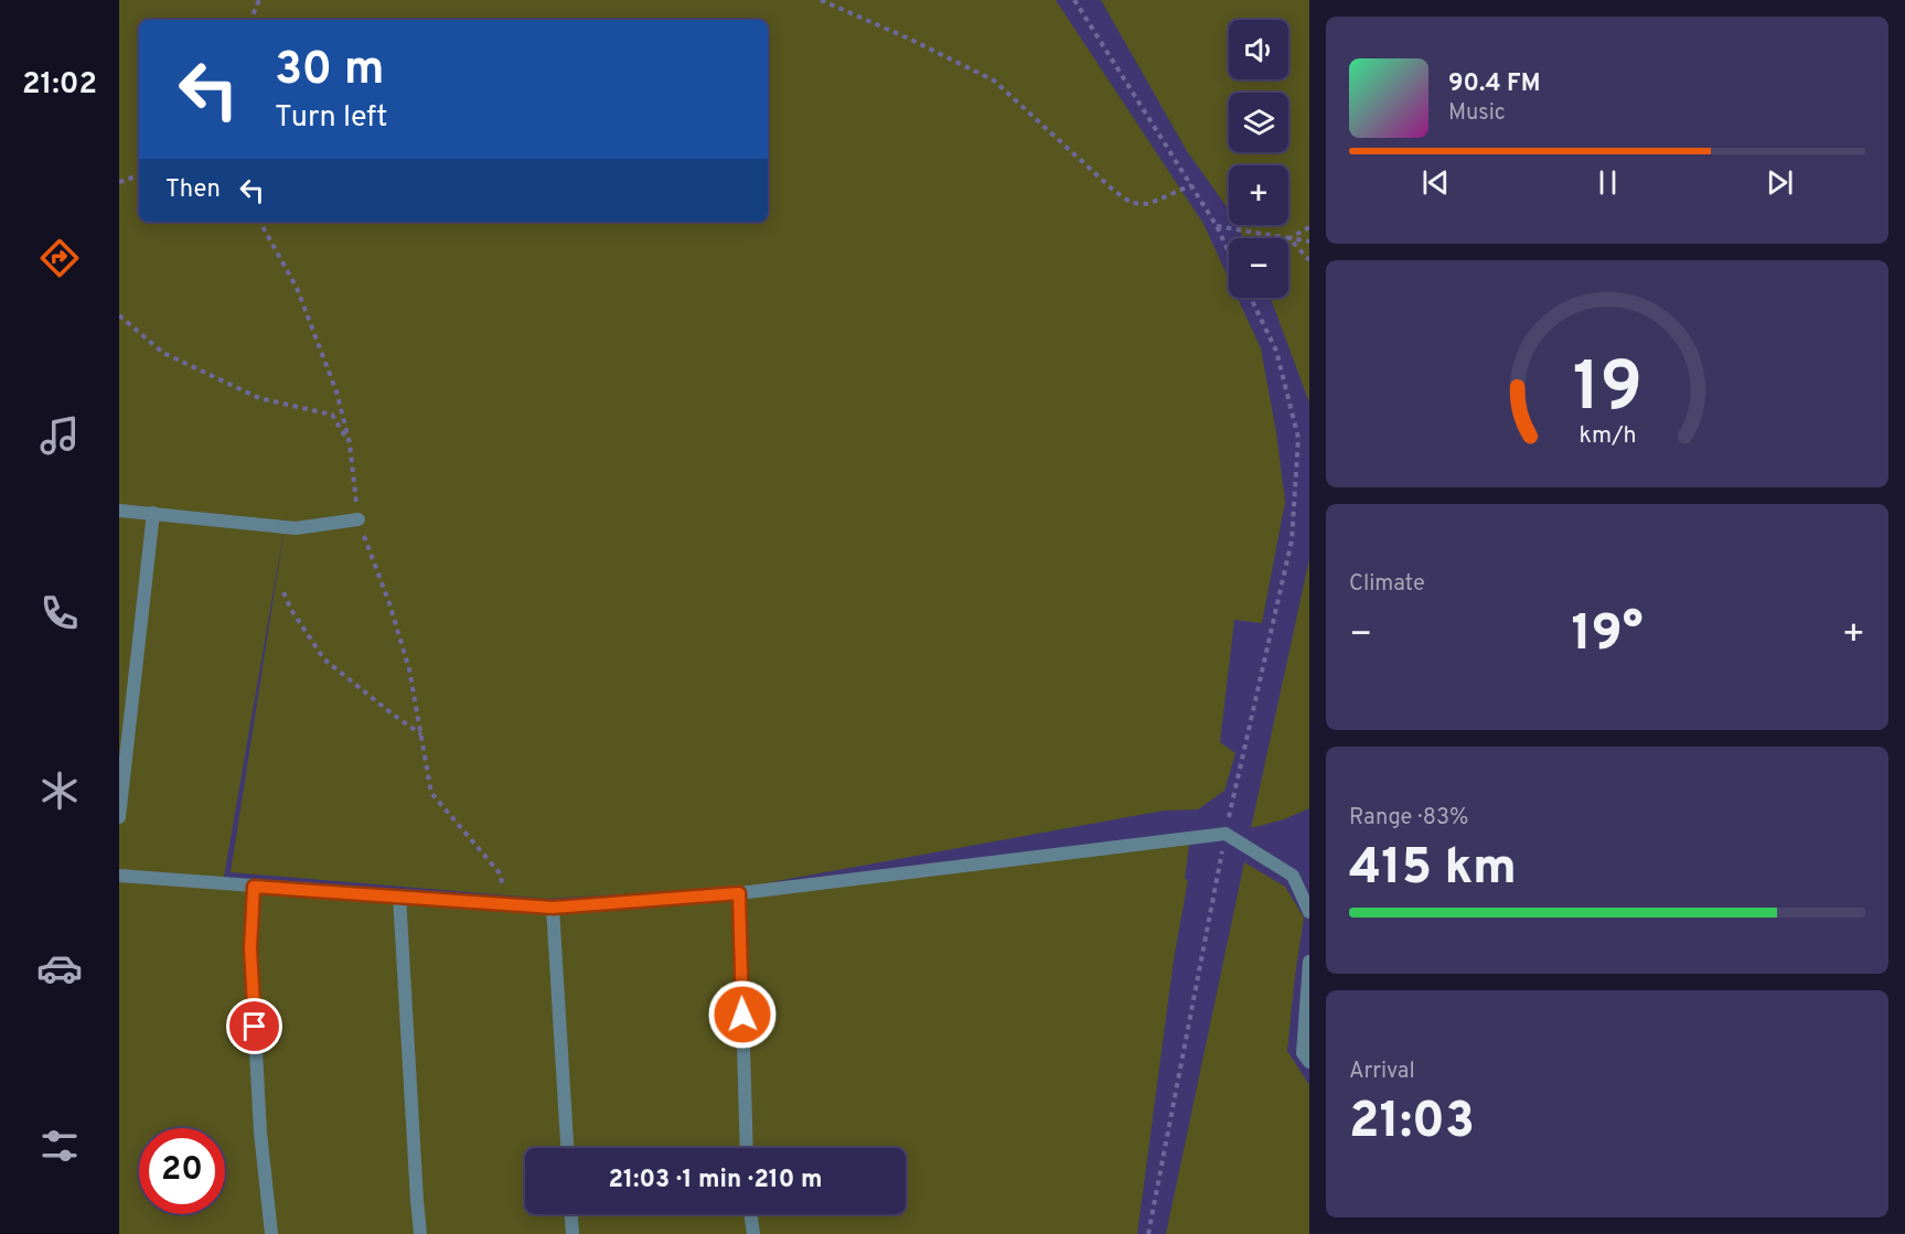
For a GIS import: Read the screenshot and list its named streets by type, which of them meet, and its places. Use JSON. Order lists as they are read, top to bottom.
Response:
{
  "page": {
    "tabs": "21:02",
    "map_buttons": ["+", "−"],
    "turn": ["30 m", "Turn left"],
    "song": ["90.4 FM", "Music"],
    "then": "Then",
    "tile": [
      "Climate",
      ["Range · 83%", "415 km"],
      ["Arrival", "21:03"]
    ],
    "heat": ["−", "19°", "+"],
    "limit": "20",
    "trip": "21:03 · 1 min · 210 m",
    "gauge": ["19", "km/h"]
  }
}
